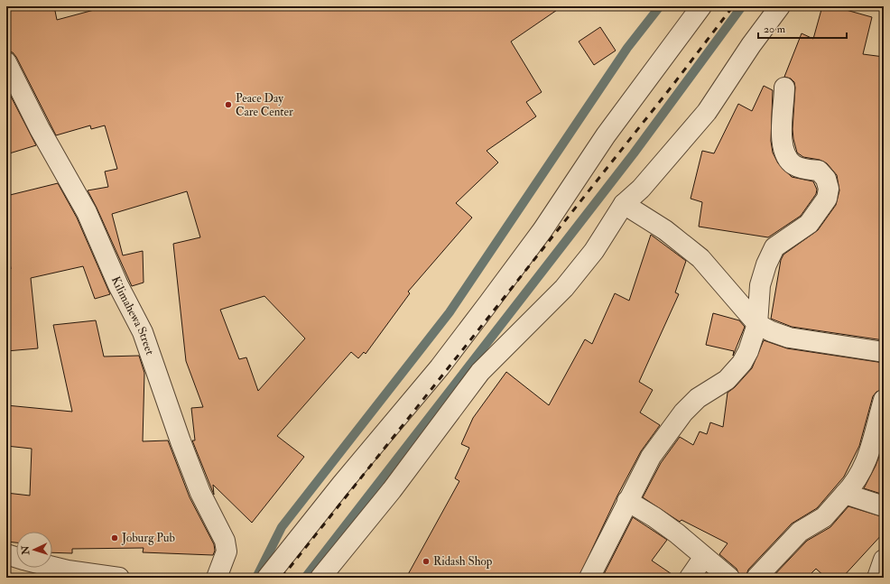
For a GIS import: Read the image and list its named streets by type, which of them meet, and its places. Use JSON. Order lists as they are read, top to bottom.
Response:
{
  "streets": {
    "street": ["Kilimahewa Street"]
  },
  "places": ["Peace Day Care Center", "Joburg Pub", "Ridash Shop"],
  "scale_bar": "20 m",
  "north": "left"
}
